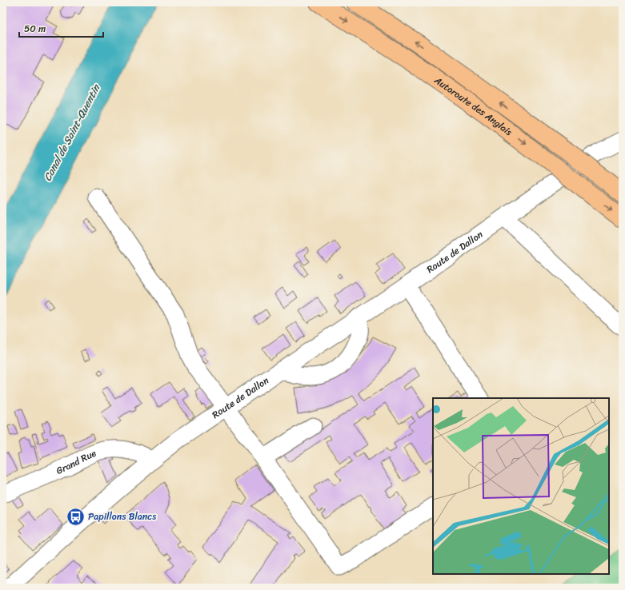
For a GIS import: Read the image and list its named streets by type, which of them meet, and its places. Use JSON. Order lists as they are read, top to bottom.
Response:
{
  "streets": {
    "highway": ["Autoroute des Anglais"],
    "street": ["Route de Dallon", "Grand Rue"]
  },
  "crossings": [
    ["Route de Dallon", "Grand Rue"]
  ],
  "water": ["Canal de Saint-Quentin"],
  "places": {
    "bus stop": ["Papillons Blancs"]
  },
  "scale_bar": "50 m"
}
